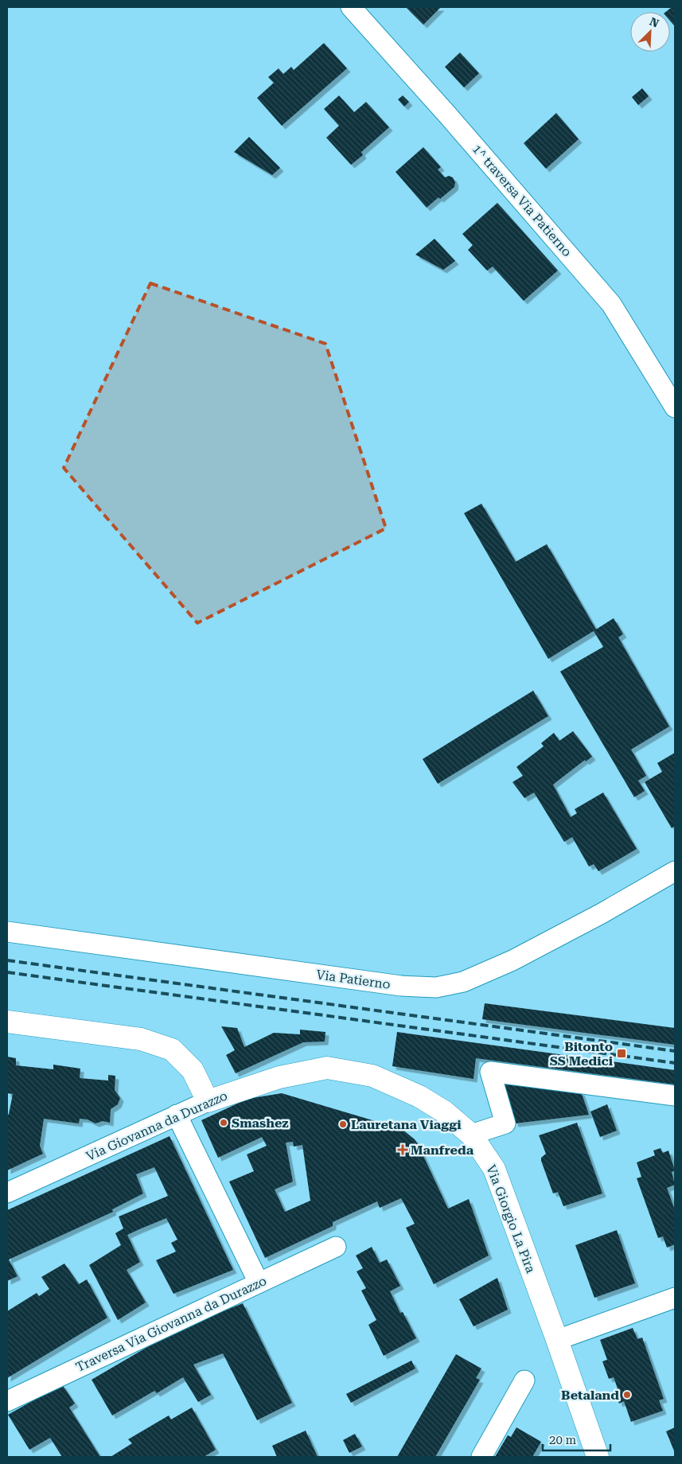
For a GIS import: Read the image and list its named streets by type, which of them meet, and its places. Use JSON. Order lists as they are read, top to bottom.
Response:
{
  "streets": {
    "street": [
      "1^ traversa Via Patierno",
      "Via Patierno",
      "Via Giovanna da Durazzo",
      "Via Giorgio La Pira",
      "Traversa Via Giovanna da Durazzo"
    ]
  },
  "crossings": [
    ["Via Giovanna da Durazzo", "Via Giorgio La Pira"]
  ],
  "places": {
    "transit": ["Bitonto SS Medici"],
    "other": ["Smashez", "Lauretana Viaggi", "Betaland"],
    "health": ["Manfreda"]
  },
  "scale_bar": "20 m",
  "north": "top right"
}
